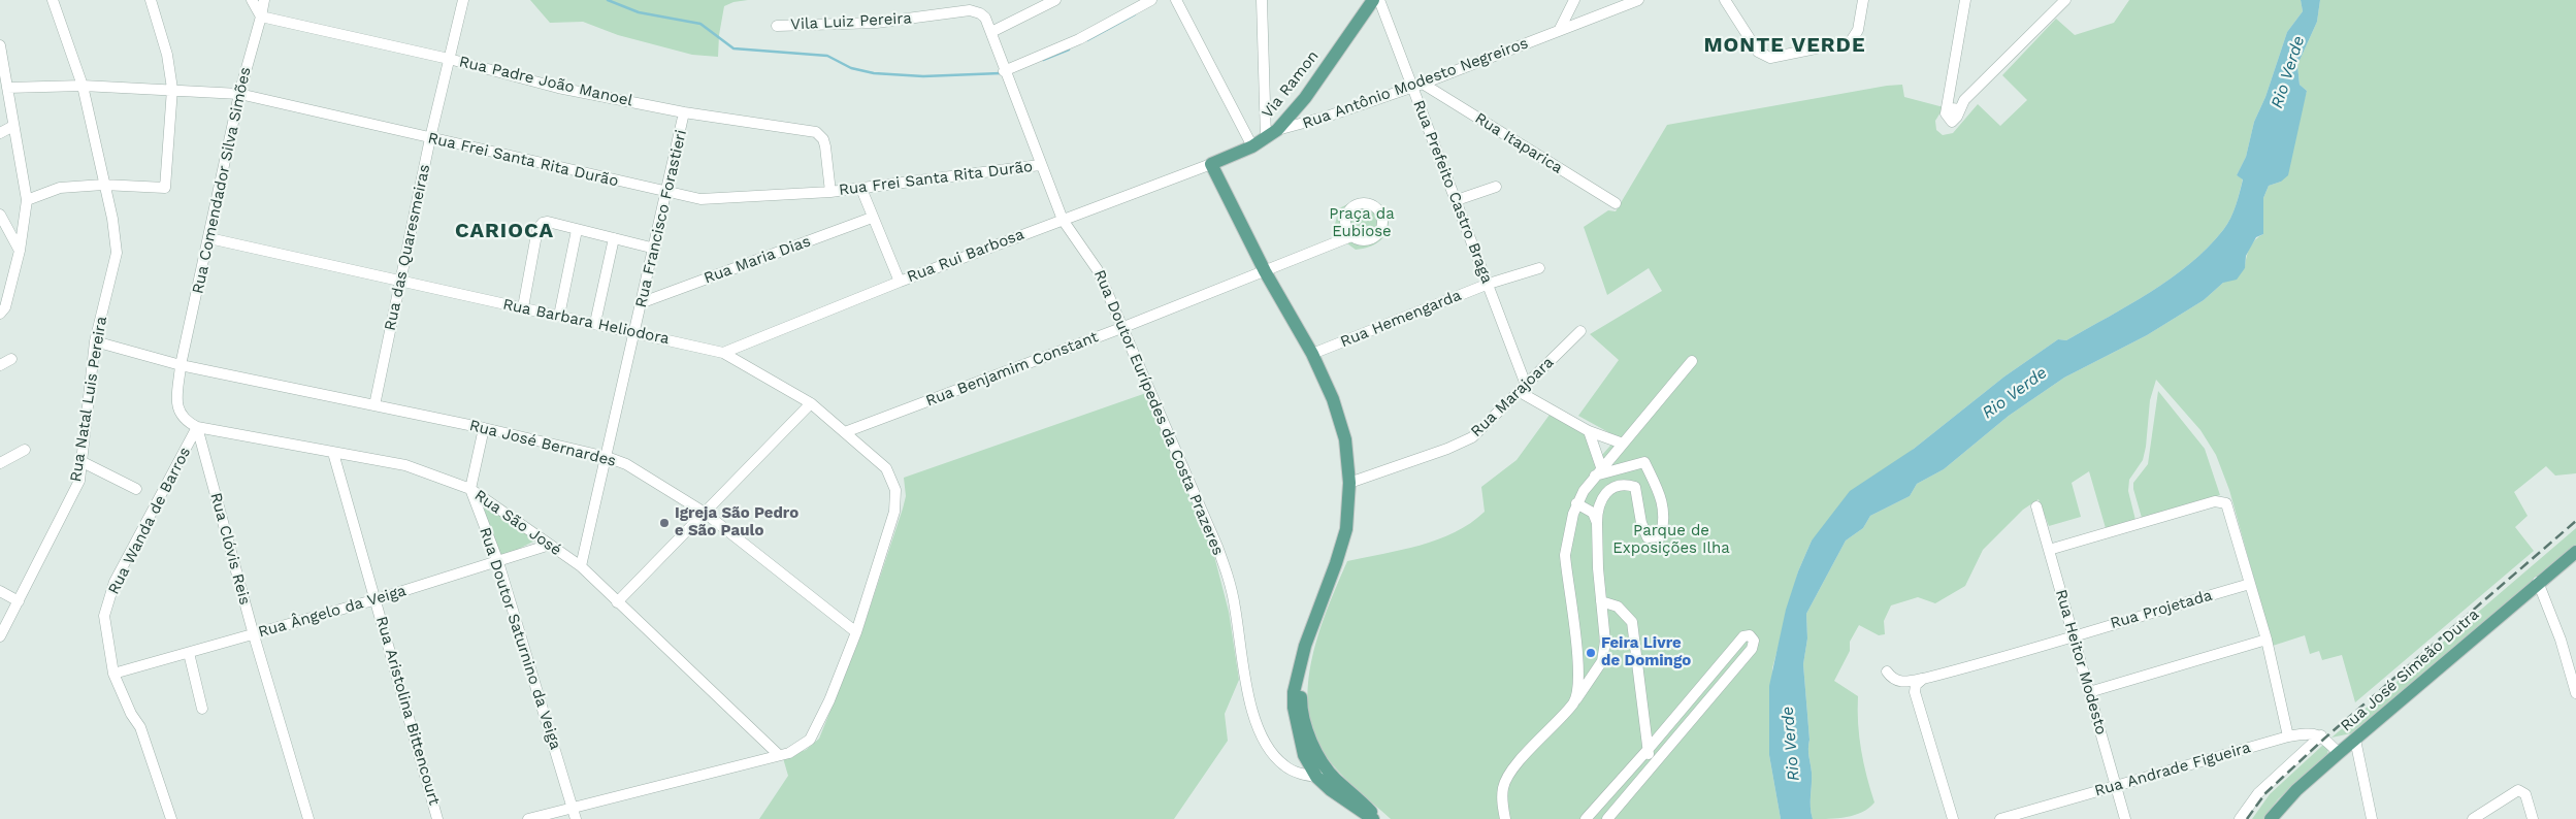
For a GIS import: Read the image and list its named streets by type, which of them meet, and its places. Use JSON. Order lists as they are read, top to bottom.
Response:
{
  "streets": {
    "main road": ["Via Ramon", "Rua José Simeão Dutra"],
    "street": [
      "Vila Luiz Pereira",
      "Rua Padre João Manoel",
      "Rua Antônio Modesto Negreiros",
      "Rua Itaparica",
      "Rua Frei Santa Rita Durão",
      "Rua Comendador Silva Simões",
      "Rua Prefeito Castro Braga",
      "Rua Francisco Forastieri",
      "Rua das Quaresmeiras",
      "Rua Rui Barbosa",
      "Rua Maria Dias",
      "Rua Hemengarda",
      "Rua Barbara Heliodora",
      "Rua Benjamim Constant",
      "Rua Marajoara",
      "Rua Natal Luis Pereira",
      "Rua Doutor Eurípedes da Costa Prazeres",
      "Rua José Bernardes",
      "Rua Wanda de Barros",
      "Rua São José",
      "Rua Clóvis Reis",
      "Rua Projetada",
      "Rua Ângelo da Veiga",
      "Rua Doutor Saturnino da Veiga",
      "Rua Heitor Modesto",
      "Rua Aristolina Bittencourt",
      "Rua Andrade Figueira"
    ]
  },
  "crossings": [
    ["Vila Luiz Pereira", "Rua Doutor Eurípedes da Costa Prazeres"],
    ["Rua Padre João Manoel", "Rua Frei Santa Rita Durão"],
    ["Rua Padre João Manoel", "Rua Comendador Silva Simões"],
    ["Rua Padre João Manoel", "Rua Francisco Forastieri"],
    ["Rua Padre João Manoel", "Rua das Quaresmeiras"],
    ["Rua Antônio Modesto Negreiros", "Via Ramon"],
    ["Rua Antônio Modesto Negreiros", "Rua Itaparica"],
    ["Rua Antônio Modesto Negreiros", "Rua Prefeito Castro Braga"],
    ["Via Ramon", "Rua Rui Barbosa"],
    ["Rua Itaparica", "Rua Prefeito Castro Braga"],
    ["Rua Frei Santa Rita Durão", "Rua Comendador Silva Simões"],
    ["Rua Frei Santa Rita Durão", "Rua Francisco Forastieri"],
    ["Rua Frei Santa Rita Durão", "Rua das Quaresmeiras"],
    ["Rua Frei Santa Rita Durão", "Rua Natal Luis Pereira"],
    ["Rua Frei Santa Rita Durão", "Rua Doutor Eurípedes da Costa Prazeres"],
    ["Rua Comendador Silva Simões", "Rua Barbara Heliodora"],
    ["Rua Comendador Silva Simões", "Rua José Bernardes"],
    ["Rua Prefeito Castro Braga", "Rua Hemengarda"],
    ["Rua Prefeito Castro Braga", "Rua Marajoara"],
    ["Rua Francisco Forastieri", "Rua Maria Dias"],
    ["Rua Francisco Forastieri", "Rua Barbara Heliodora"],
    ["Rua Francisco Forastieri", "Rua José Bernardes"],
    ["Rua Francisco Forastieri", "Rua São José"],
    ["Rua das Quaresmeiras", "Rua Barbara Heliodora"],
    ["Rua das Quaresmeiras", "Rua José Bernardes"],
    ["Rua Rui Barbosa", "Rua Barbara Heliodora"],
    ["Rua Rui Barbosa", "Rua Doutor Eurípedes da Costa Prazeres"],
    ["Rua Barbara Heliodora", "Rua Benjamim Constant"],
    ["Rua Barbara Heliodora", "Rua José Bernardes"],
    ["Rua Benjamim Constant", "Rua Doutor Eurípedes da Costa Prazeres"],
    ["Rua Natal Luis Pereira", "Rua José Bernardes"],
    ["Rua Wanda de Barros", "Rua São José"],
    ["Rua Wanda de Barros", "Rua Clóvis Reis"],
    ["Rua Wanda de Barros", "Rua Ângelo da Veiga"],
    ["Rua São José", "Rua Clóvis Reis"],
    ["Rua São José", "Rua Ângelo da Veiga"],
    ["Rua São José", "Rua Doutor Saturnino da Veiga"],
    ["Rua São José", "Rua Aristolina Bittencourt"],
    ["Rua Clóvis Reis", "Rua Ângelo da Veiga"],
    ["Rua Projetada", "Rua Heitor Modesto"],
    ["Rua Ângelo da Veiga", "Rua Doutor Saturnino da Veiga"],
    ["Rua Ângelo da Veiga", "Rua Aristolina Bittencourt"],
    ["Rua Heitor Modesto", "Rua Andrade Figueira"]
  ],
  "districts": ["MONTE VERDE", "CARIOCA"],
  "water": ["Rio Verde"],
  "parks": ["Praça da Eubiose", "Parque de Exposições Ilha"],
  "places": ["Igreja São Pedro e São Paulo", "Feira Livre de Domingo"]
}
